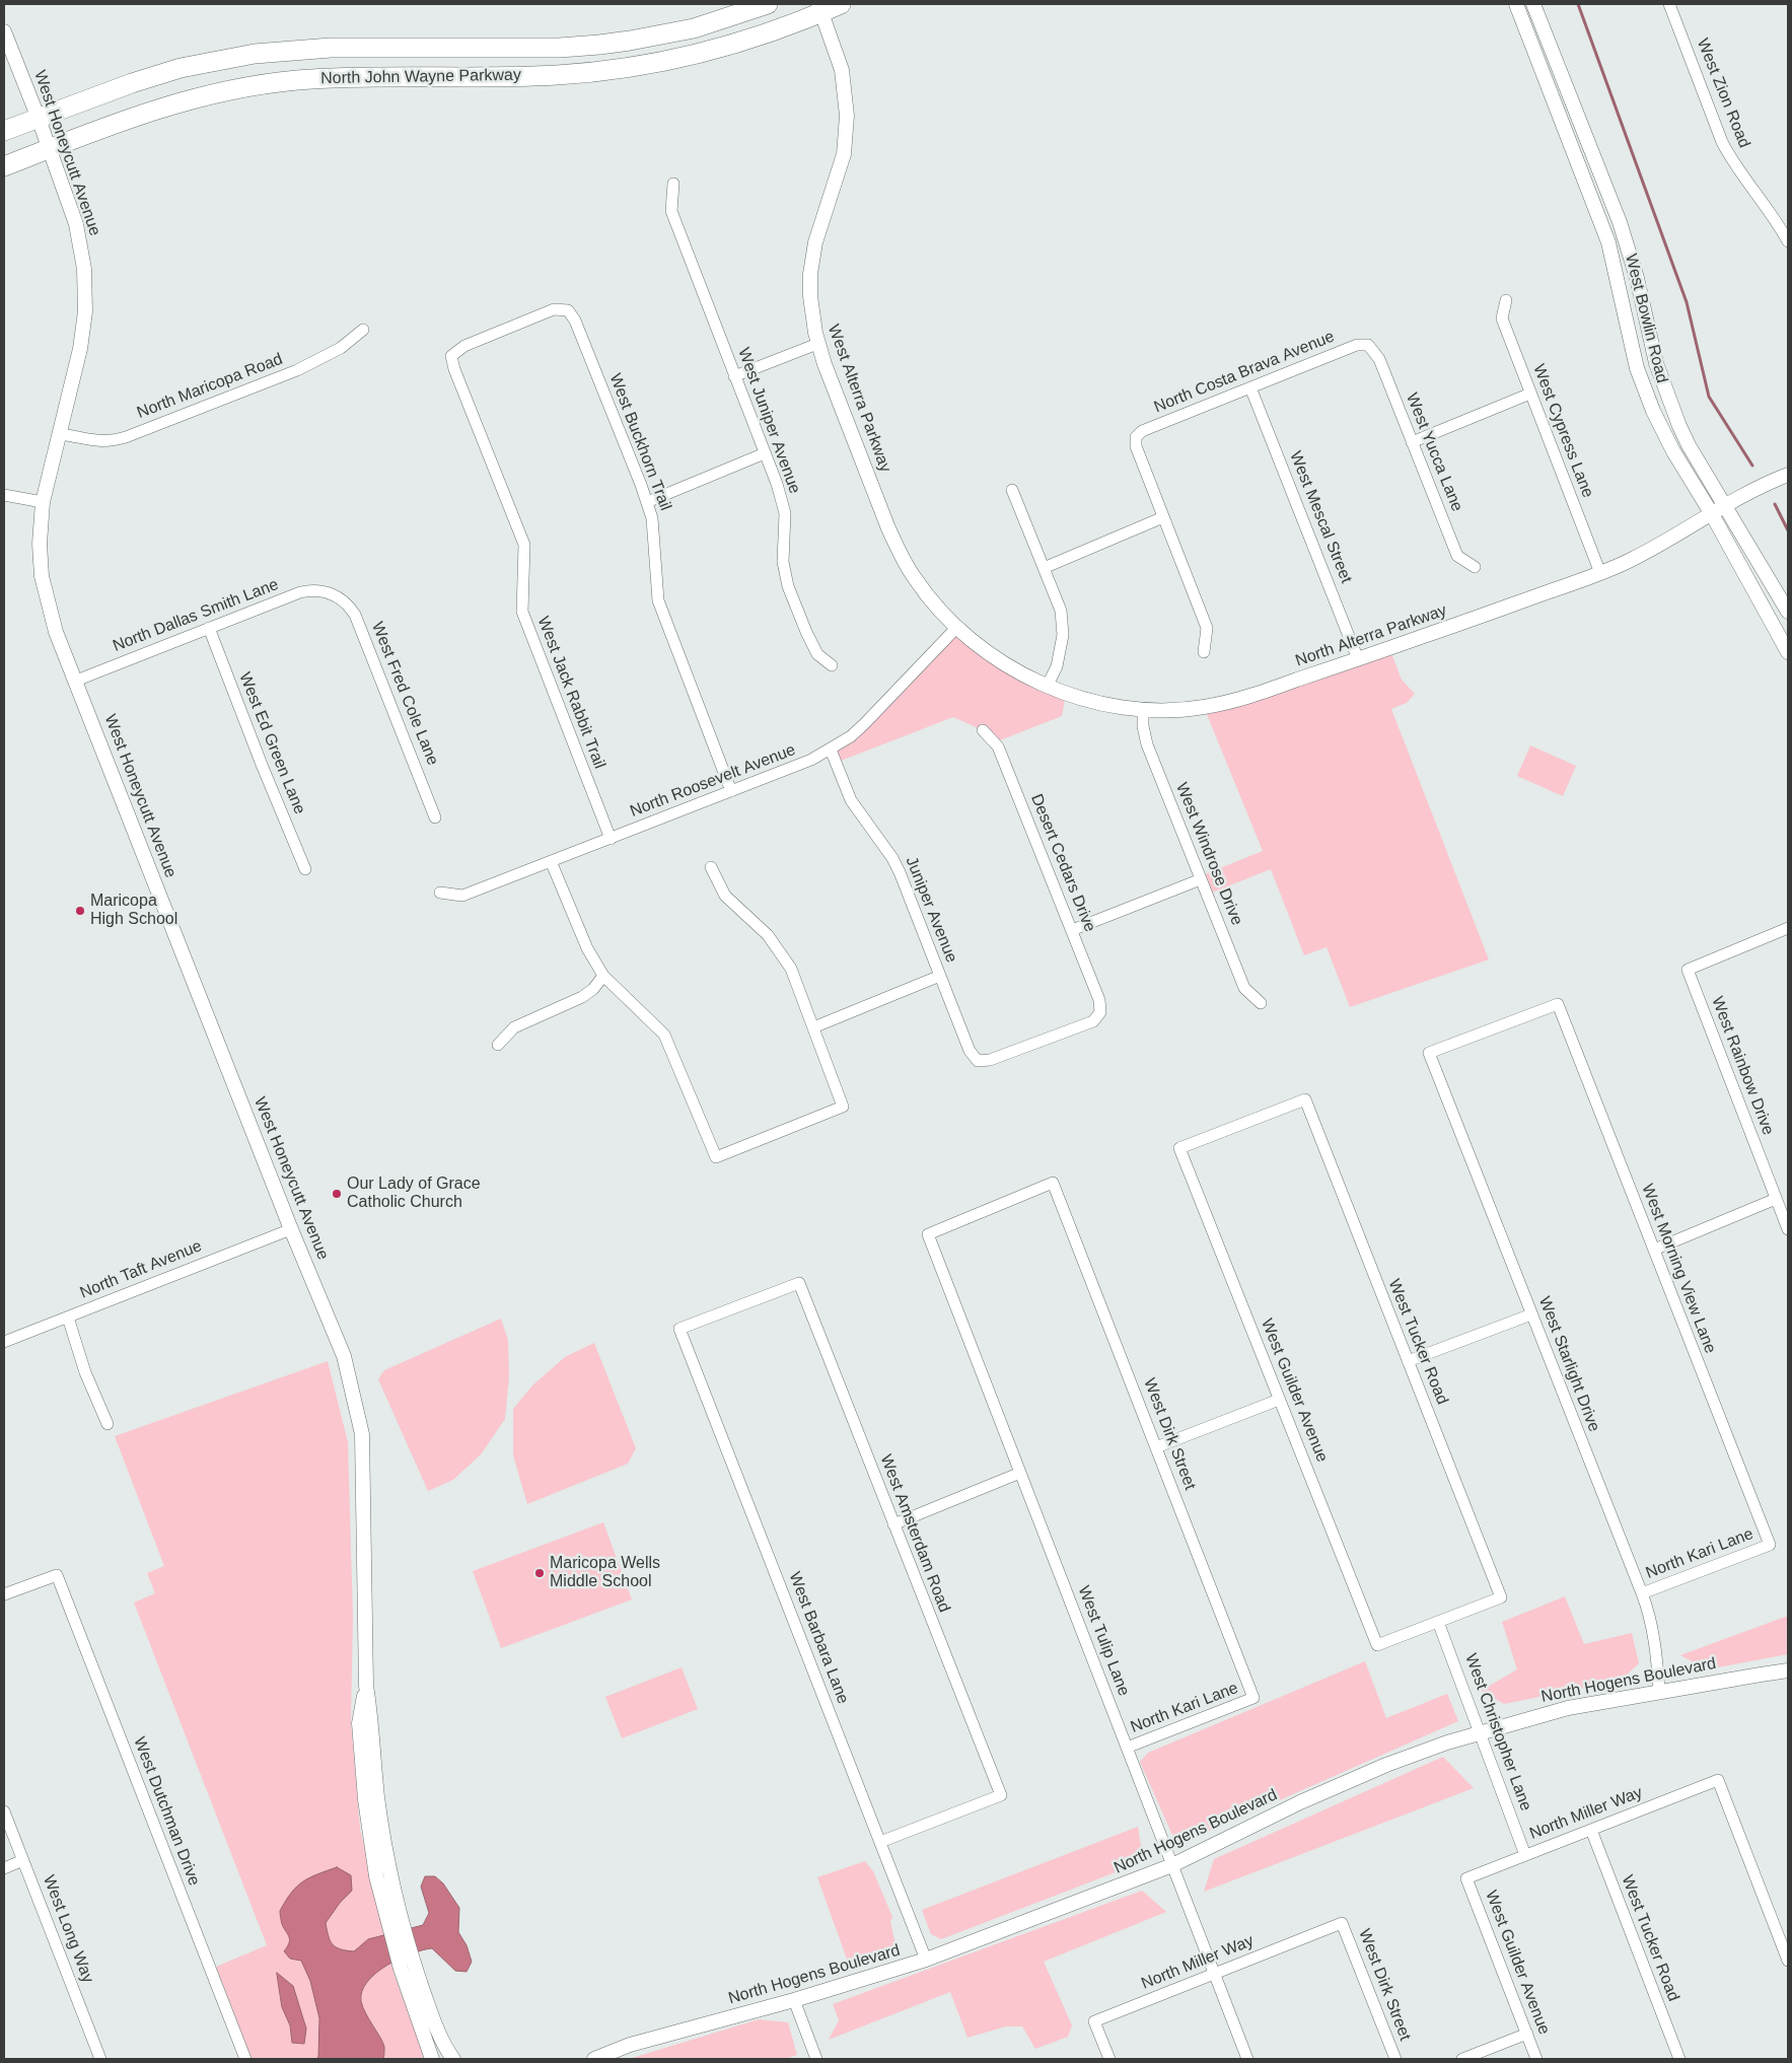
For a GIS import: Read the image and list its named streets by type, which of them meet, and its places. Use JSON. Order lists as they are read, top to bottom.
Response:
{
  "streets": {
    "highway": ["North John Wayne Parkway"],
    "street": [
      "West Zion Road",
      "West Honeycutt Avenue",
      "West Bowlin Road",
      "North Costa Brava Avenue",
      "North Maricopa Road",
      "West Alterra Parkway",
      "West Juniper Avenue",
      "West Cypress Lane",
      "West Buckhorn Trail",
      "West Yucca Lane",
      "West Mescal Street",
      "North Dallas Smith Lane",
      "North Alterra Parkway",
      "West Jack Rabbit Trail",
      "West Fred Cole Lane",
      "West Ed Green Lane",
      "North Roosevelt Avenue",
      "West Windrose Drive",
      "Desert Cedars Drive",
      "Juniper Avenue",
      "West Rainbow Drive",
      "West Morning View Lane",
      "North Taft Avenue",
      "West Tucker Road",
      "West Starlight Drive",
      "West Guilder Avenue",
      "West Dirk Street",
      "West Amsterdam Road",
      "North Kari Lane",
      "West Barbara Lane",
      "West Tulip Lane",
      "North Hogens Boulevard",
      "West Christopher Lane",
      "West Dutchman Drive",
      "North Miller Way",
      "West Long Way"
    ]
  },
  "crossings": [
    ["North John Wayne Parkway", "West Honeycutt Avenue"],
    ["North John Wayne Parkway", "West Alterra Parkway"],
    ["West Honeycutt Avenue", "North Maricopa Road"],
    ["West Honeycutt Avenue", "North Dallas Smith Lane"],
    ["West Honeycutt Avenue", "North Taft Avenue"],
    ["West Bowlin Road", "North Alterra Parkway"],
    ["North Costa Brava Avenue", "West Yucca Lane"],
    ["North Costa Brava Avenue", "West Mescal Street"],
    ["West Alterra Parkway", "North Alterra Parkway"],
    ["West Alterra Parkway", "North Roosevelt Avenue"],
    ["West Cypress Lane", "North Alterra Parkway"],
    ["West Buckhorn Trail", "West Jack Rabbit Trail"],
    ["West Buckhorn Trail", "North Roosevelt Avenue"],
    ["West Mescal Street", "North Alterra Parkway"],
    ["North Dallas Smith Lane", "West Fred Cole Lane"],
    ["North Dallas Smith Lane", "West Ed Green Lane"],
    ["North Alterra Parkway", "North Roosevelt Avenue"],
    ["North Alterra Parkway", "West Windrose Drive"],
    ["West Jack Rabbit Trail", "North Roosevelt Avenue"],
    ["North Roosevelt Avenue", "Juniper Avenue"],
    ["Desert Cedars Drive", "Juniper Avenue"],
    ["West Morning View Lane", "West Starlight Drive"],
    ["West Morning View Lane", "North Kari Lane"],
    ["West Tucker Road", "West Guilder Avenue"],
    ["West Tucker Road", "West Christopher Lane"],
    ["West Tucker Road", "North Miller Way"],
    ["West Starlight Drive", "North Kari Lane"],
    ["West Starlight Drive", "North Hogens Boulevard"],
    ["West Guilder Avenue", "West Christopher Lane"],
    ["West Guilder Avenue", "North Miller Way"],
    ["West Dirk Street", "North Kari Lane"],
    ["West Dirk Street", "West Tulip Lane"],
    ["West Dirk Street", "North Miller Way"],
    ["West Amsterdam Road", "West Barbara Lane"],
    ["North Kari Lane", "West Tulip Lane"],
    ["West Barbara Lane", "North Hogens Boulevard"],
    ["West Tulip Lane", "North Hogens Boulevard"],
    ["West Tulip Lane", "North Miller Way"],
    ["North Hogens Boulevard", "West Christopher Lane"],
    ["West Christopher Lane", "North Miller Way"]
  ],
  "places": ["Maricopa High School", "Our Lady of Grace Catholic Church", "Maricopa Wells Middle School"]
}
